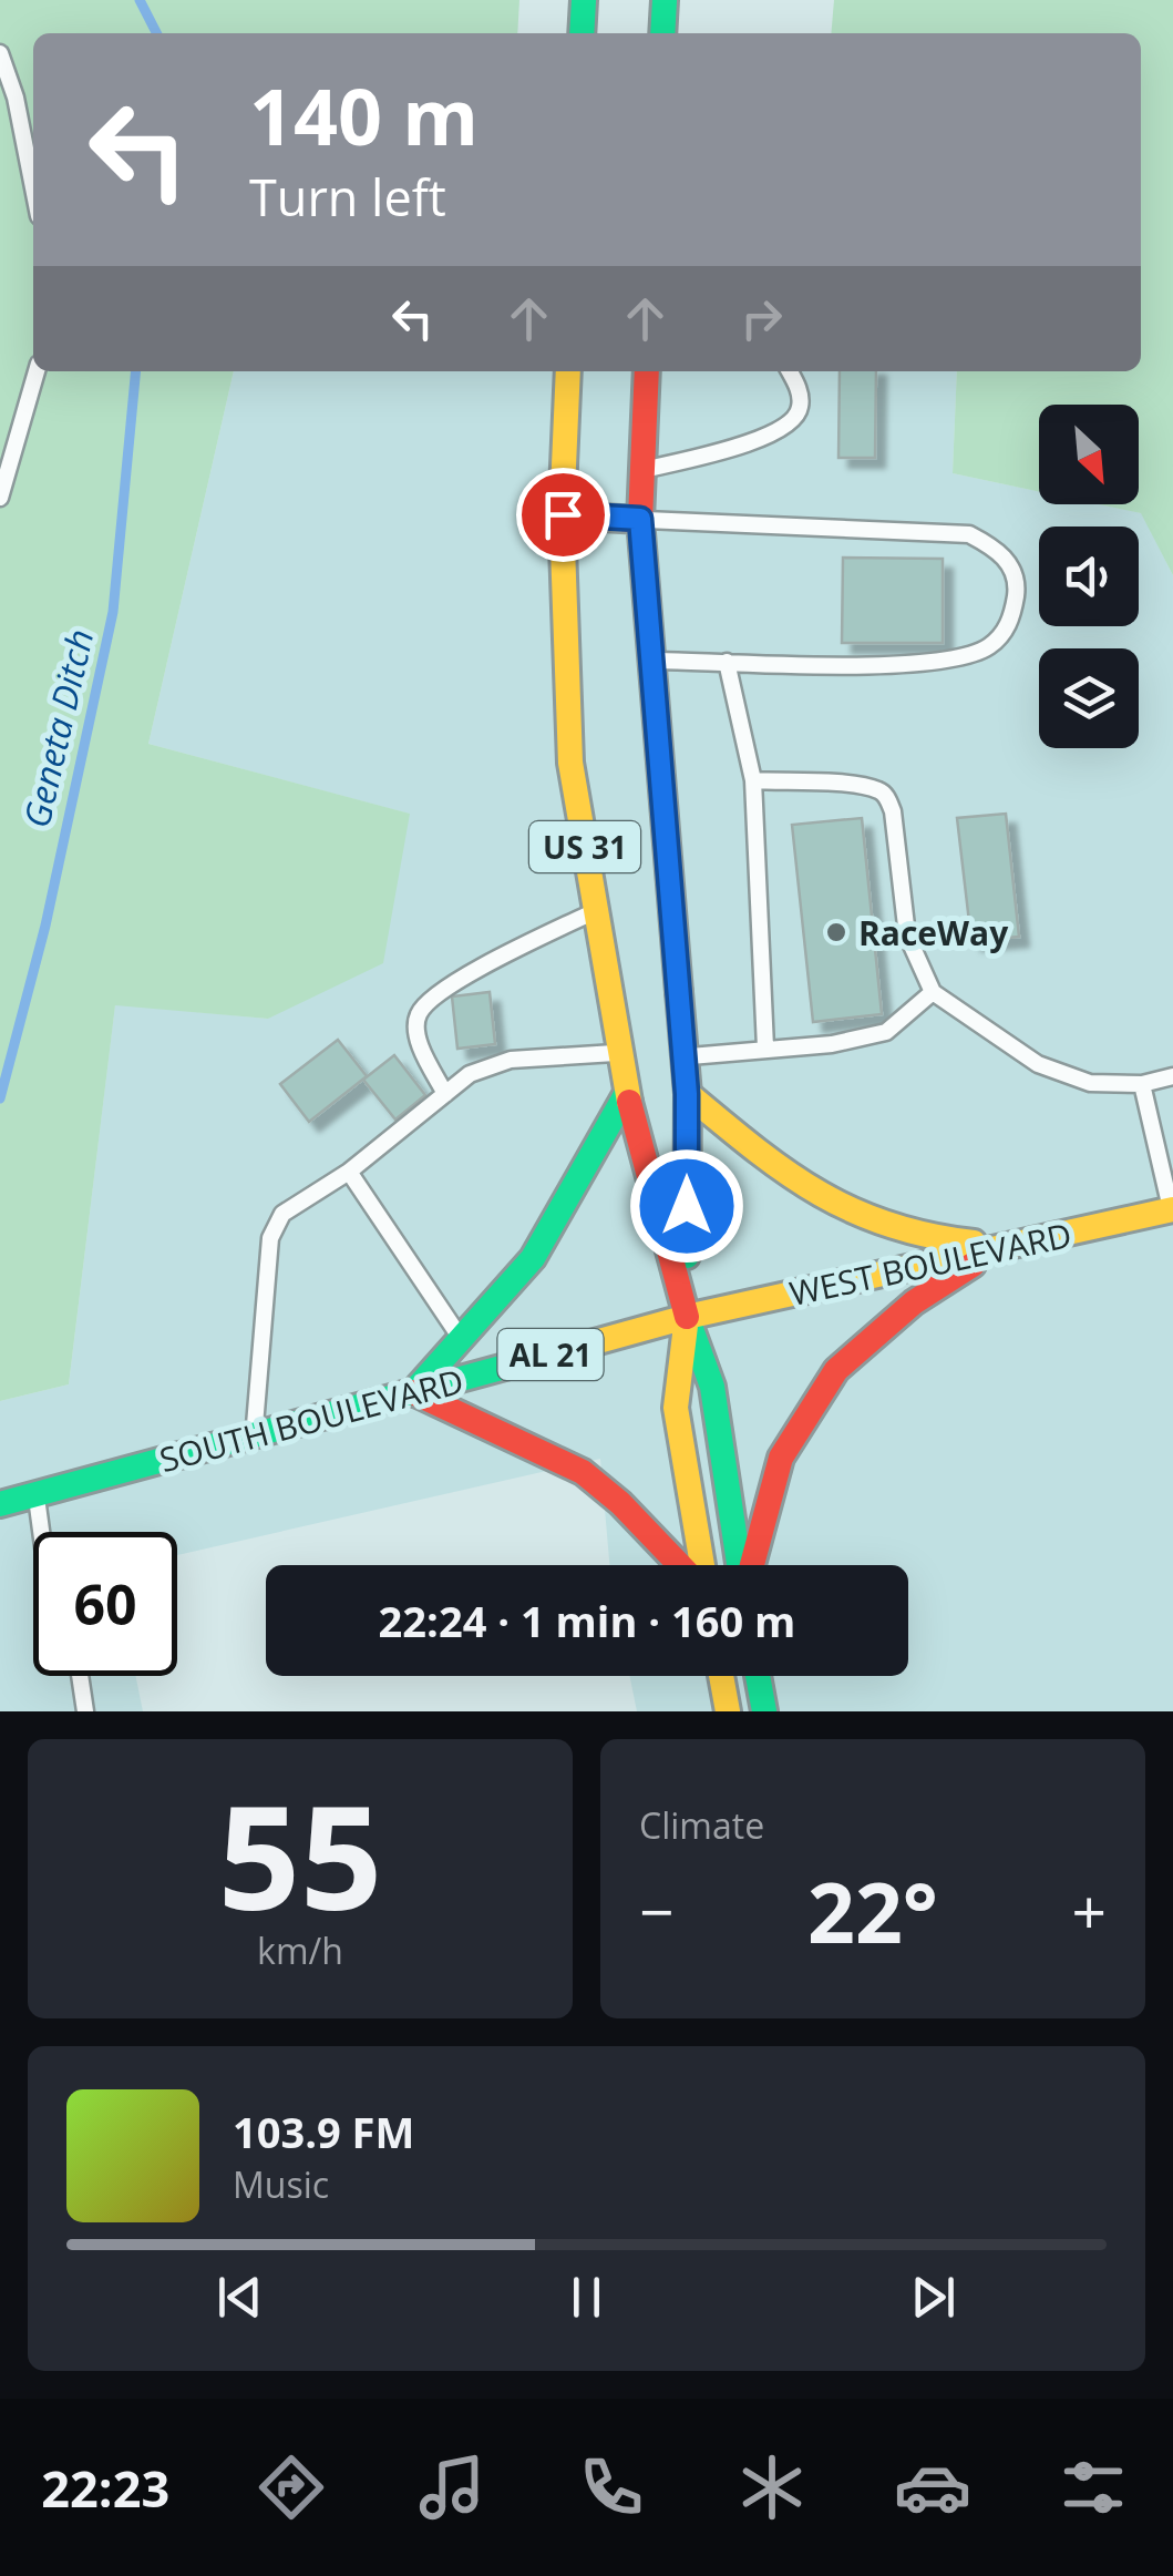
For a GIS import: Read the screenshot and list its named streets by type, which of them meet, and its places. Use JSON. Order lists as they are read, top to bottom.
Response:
{
  "streets": {
    "main road": [
      "US 31",
      "WEST BOULEVARD",
      "AL 21",
      "SOUTH BOULEVARD"
    ]
  },
  "crossings": [
    ["US 31", "WEST BOULEVARD"],
    ["US 31", "SOUTH BOULEVARD"],
    ["WEST BOULEVARD", "SOUTH BOULEVARD"]
  ],
  "water": ["Geneta Ditch"],
  "places": ["RaceWay"],
  "north": "bottom right",
  "page": {
    "turn": ["140 m", "Turn left"],
    "limit": "60",
    "trip": "22:24 · 1 min · 160 m",
    "tile": [
      ["55", "km/h"],
      "Climate"
    ],
    "heat": ["−", "22°", "+"],
    "song": ["103.9 FM", "Music"],
    "tabs": "22:23"
  }
}
